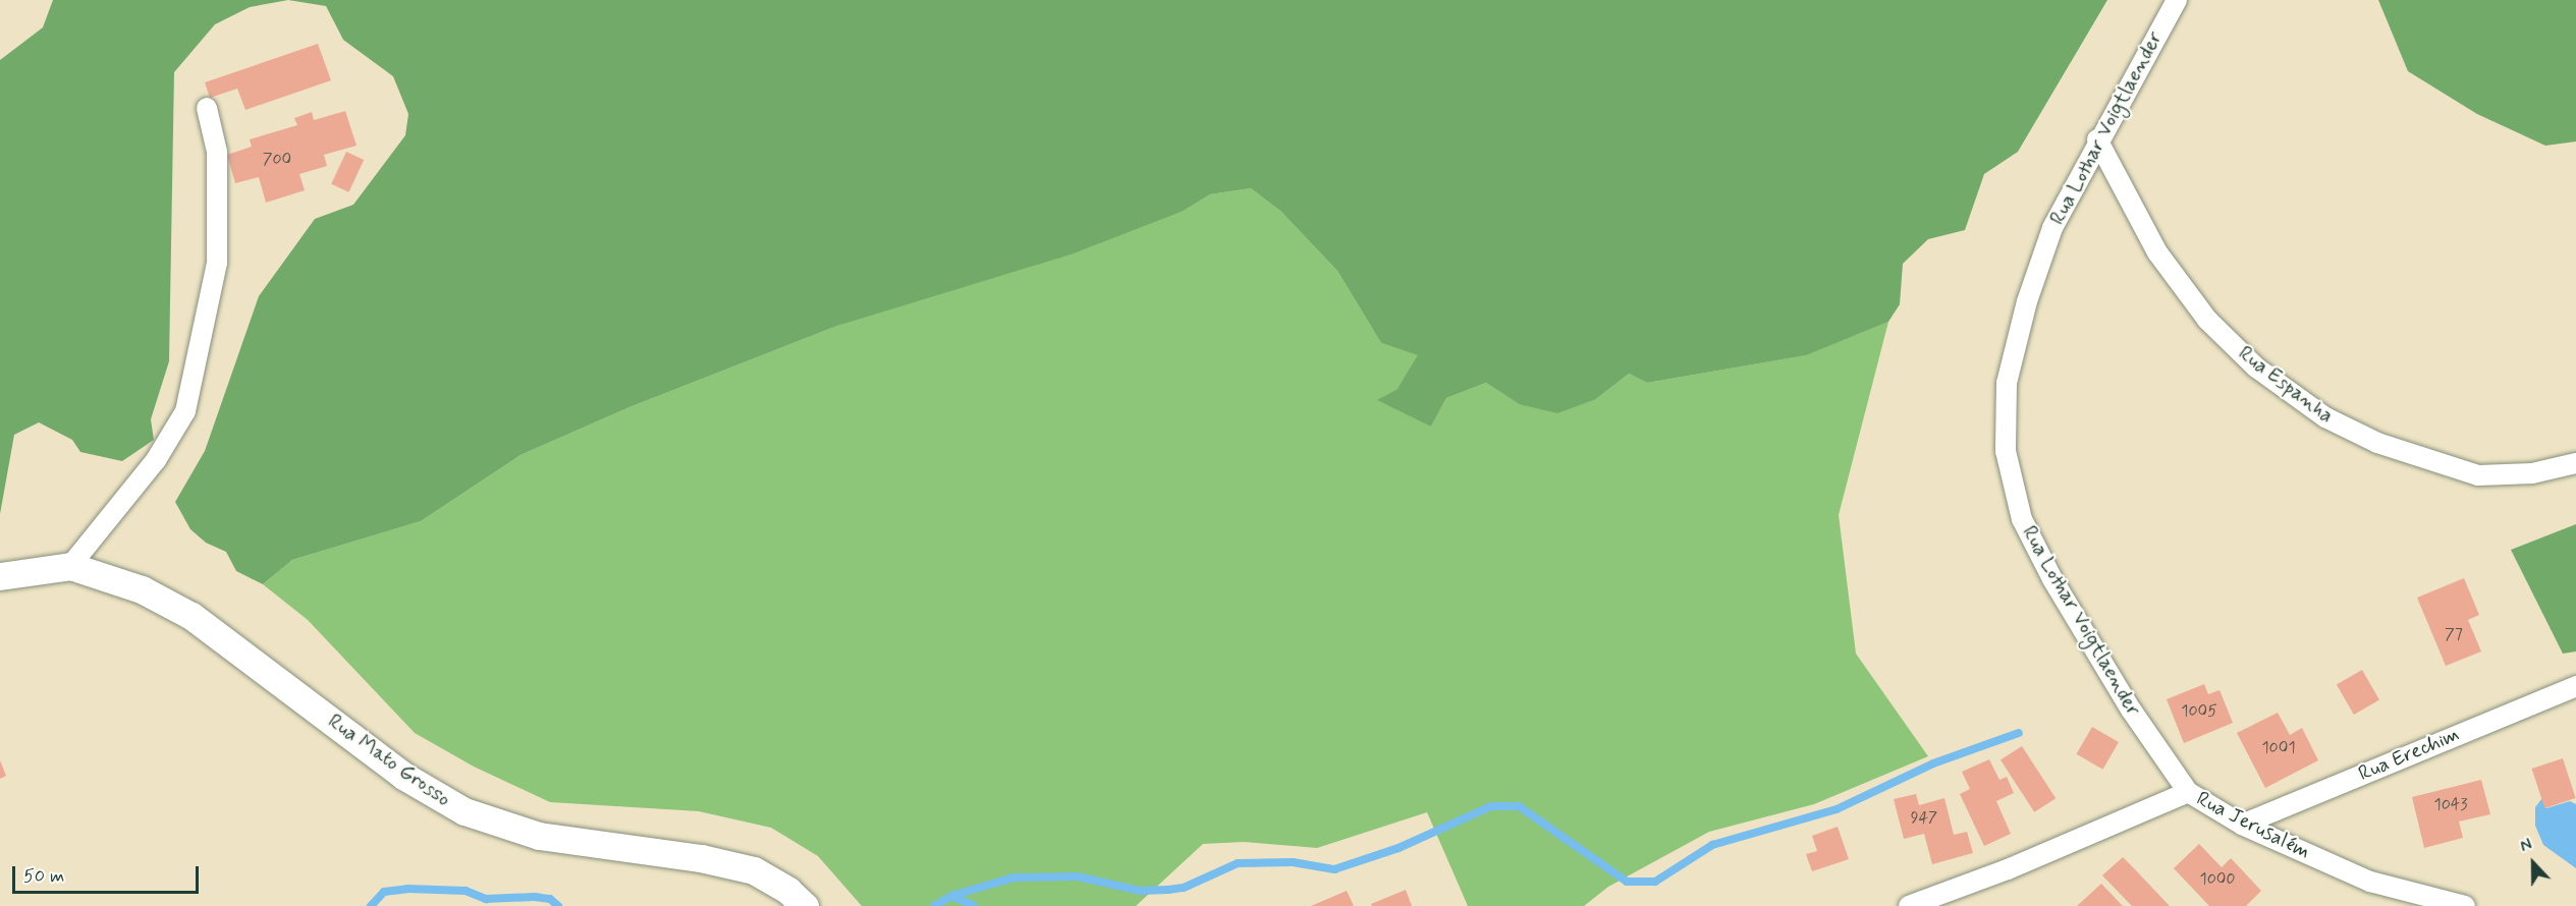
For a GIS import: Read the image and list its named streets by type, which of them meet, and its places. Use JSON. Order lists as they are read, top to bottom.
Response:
{
  "streets": {
    "street": [
      "Rua Lothar Voigtlaender",
      "Rua Espanha",
      "Rua Erechim",
      "Rua Mato Grosso",
      "Rua Jerusalém"
    ]
  },
  "crossings": [
    ["Rua Lothar Voigtlaender", "Rua Espanha"],
    ["Rua Lothar Voigtlaender", "Rua Jerusalém"],
    ["Rua Erechim", "Rua Jerusalém"]
  ],
  "house_numbers": [
    "700",
    "77",
    "1005",
    "1001",
    "1043",
    "947",
    "1000"
  ],
  "scale_bar": "50 m",
  "north": "top"
}
